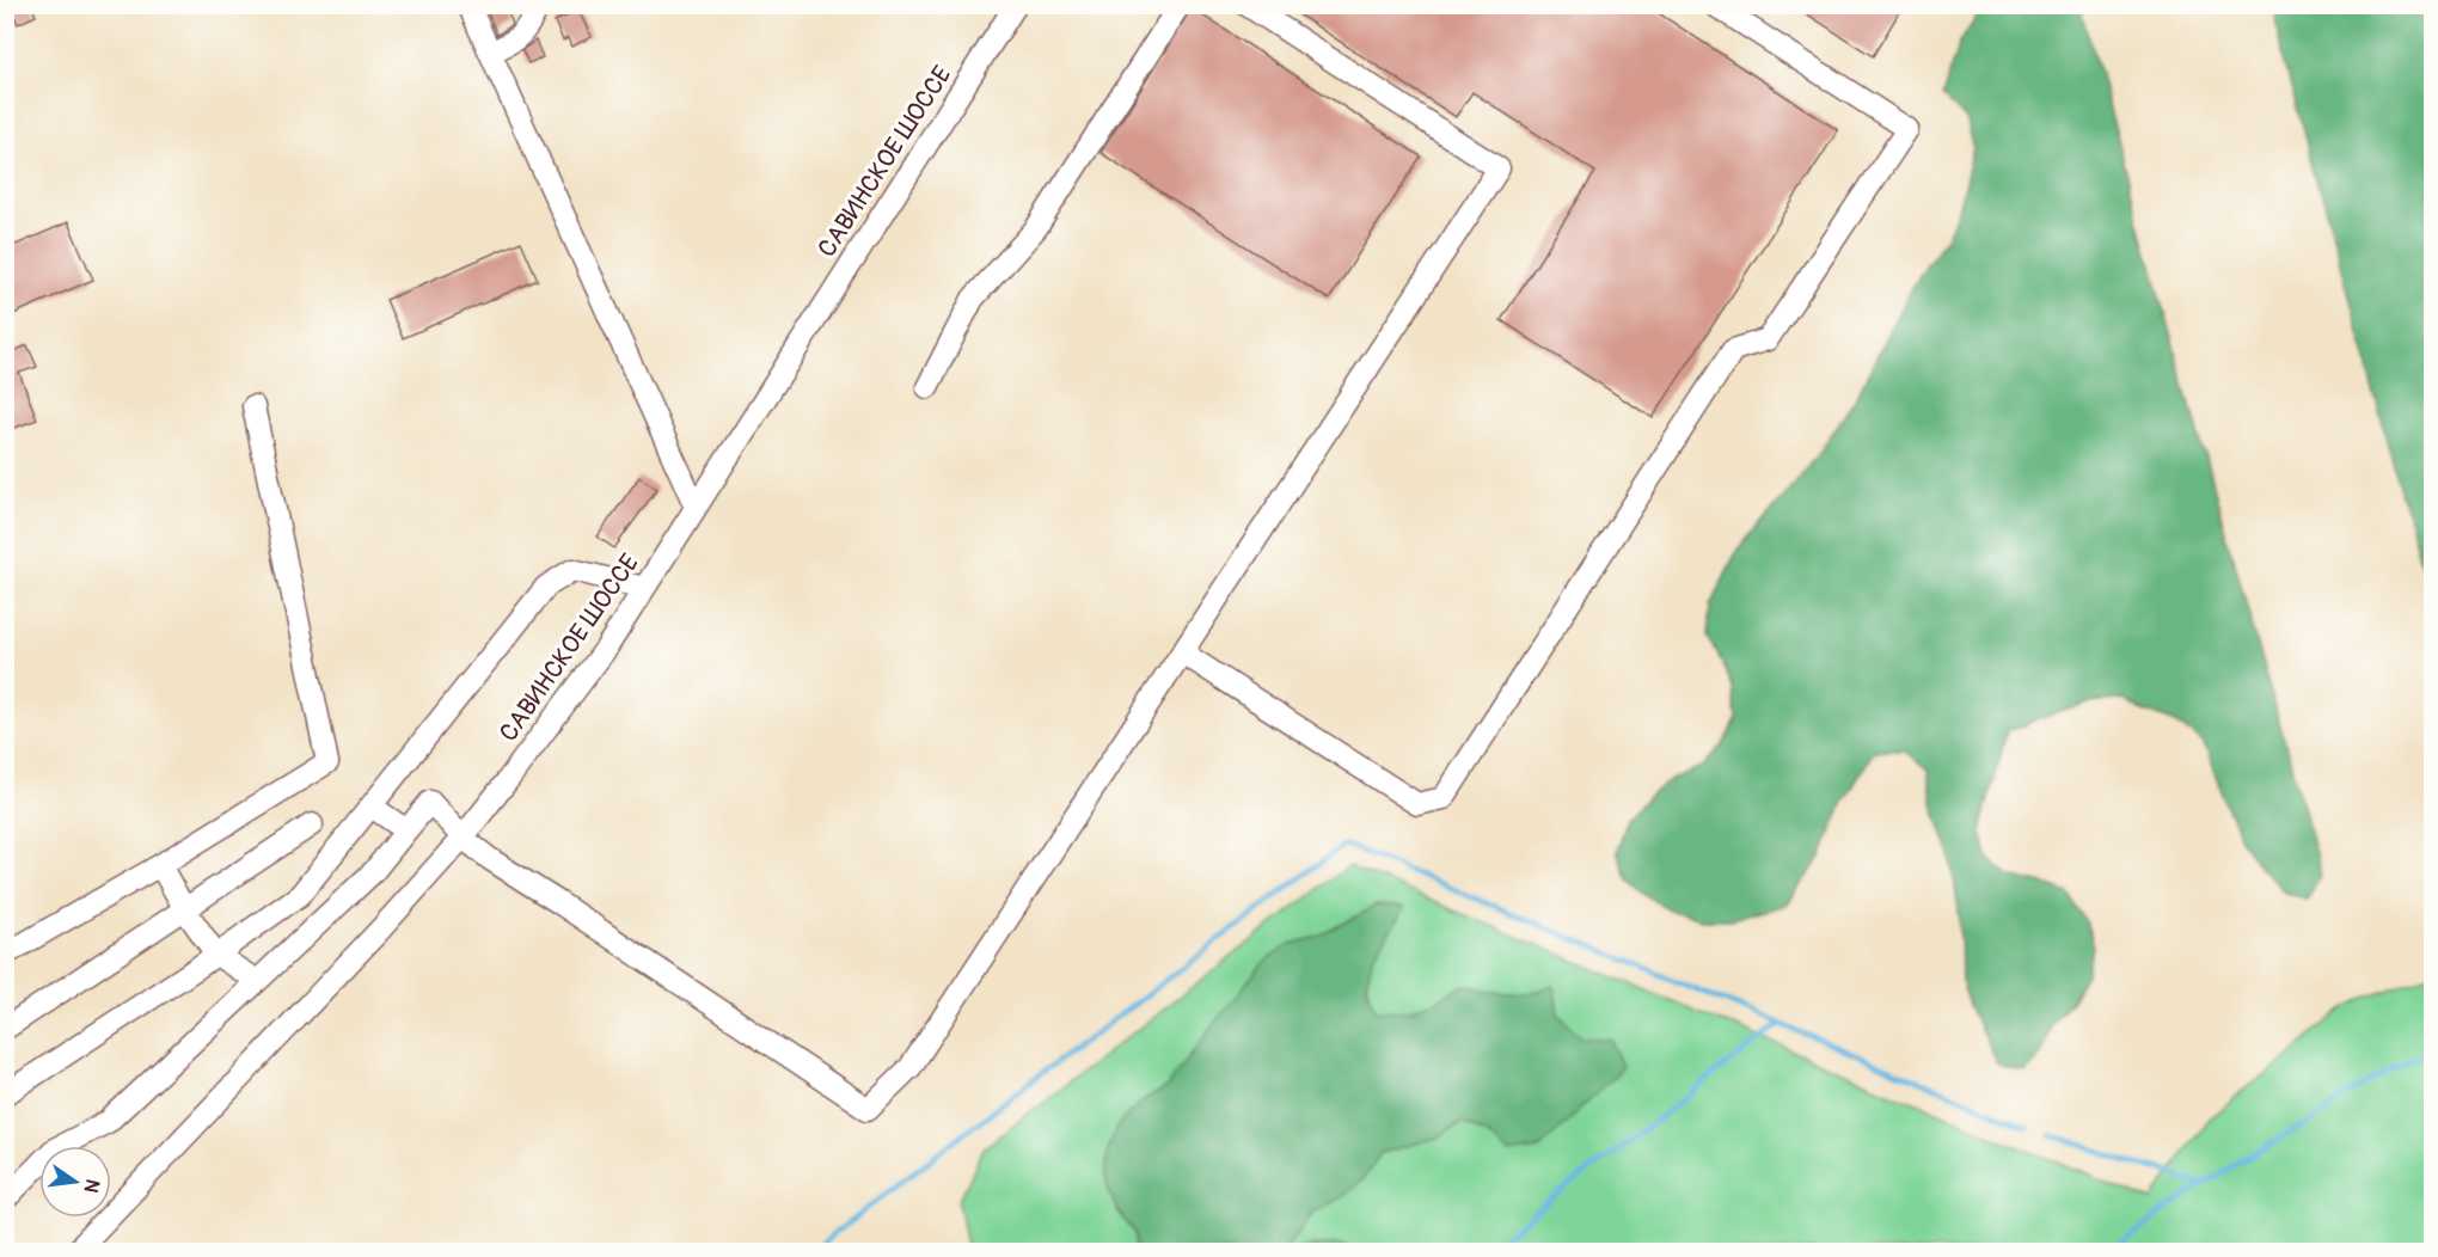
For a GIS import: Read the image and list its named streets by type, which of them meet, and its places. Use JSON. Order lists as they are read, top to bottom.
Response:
{
  "streets": {
    "street": ["САВИНСКОЕ ШОССЕ"]
  },
  "north": "right"
}
